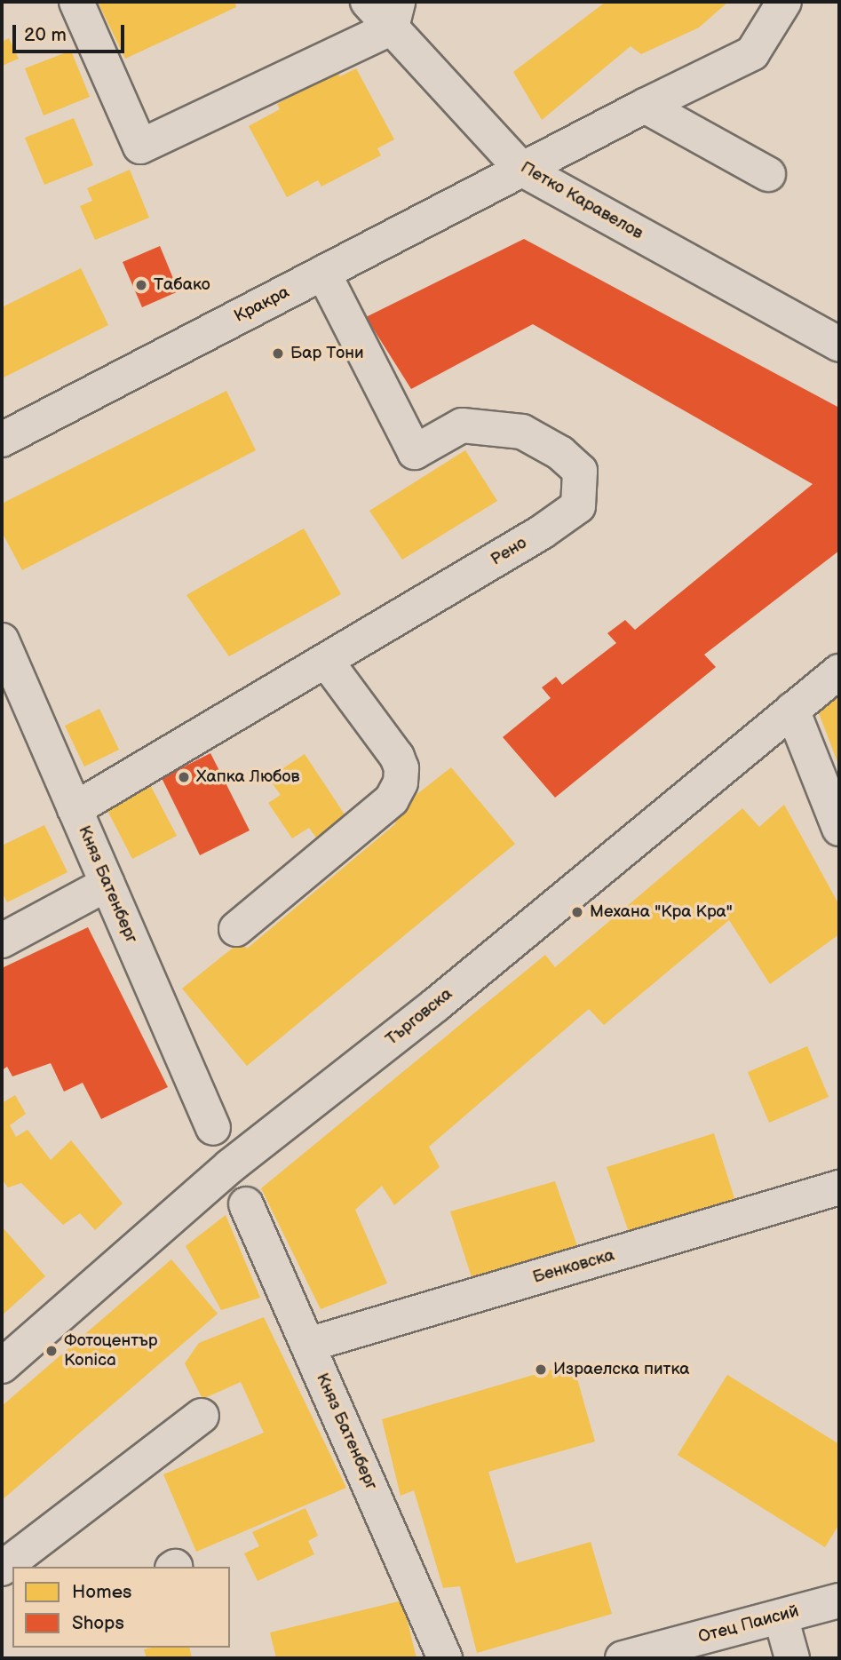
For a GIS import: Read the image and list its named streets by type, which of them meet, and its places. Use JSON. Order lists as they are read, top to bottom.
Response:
{
  "streets": {
    "street": [
      "Петко Каравелов",
      "Кракра",
      "Рено",
      "Княз Батенберг",
      "Търговска",
      "Бенковска",
      "Отец Паисий"
    ]
  },
  "crossings": [
    ["Петко Каравелов", "Кракра"],
    ["Кракра", "Рено"],
    ["Рено", "Княз Батенберг"],
    ["Княз Батенберг", "Бенковска"]
  ],
  "places": [
    "Табако",
    "Бар Тони",
    "Хапка Любов",
    "Механа \"Кра Кра\"",
    "Фотоцентър Konica",
    "Израелска питка"
  ],
  "legend": ["Homes", "Shops"],
  "scale_bar": "20 m"
}
